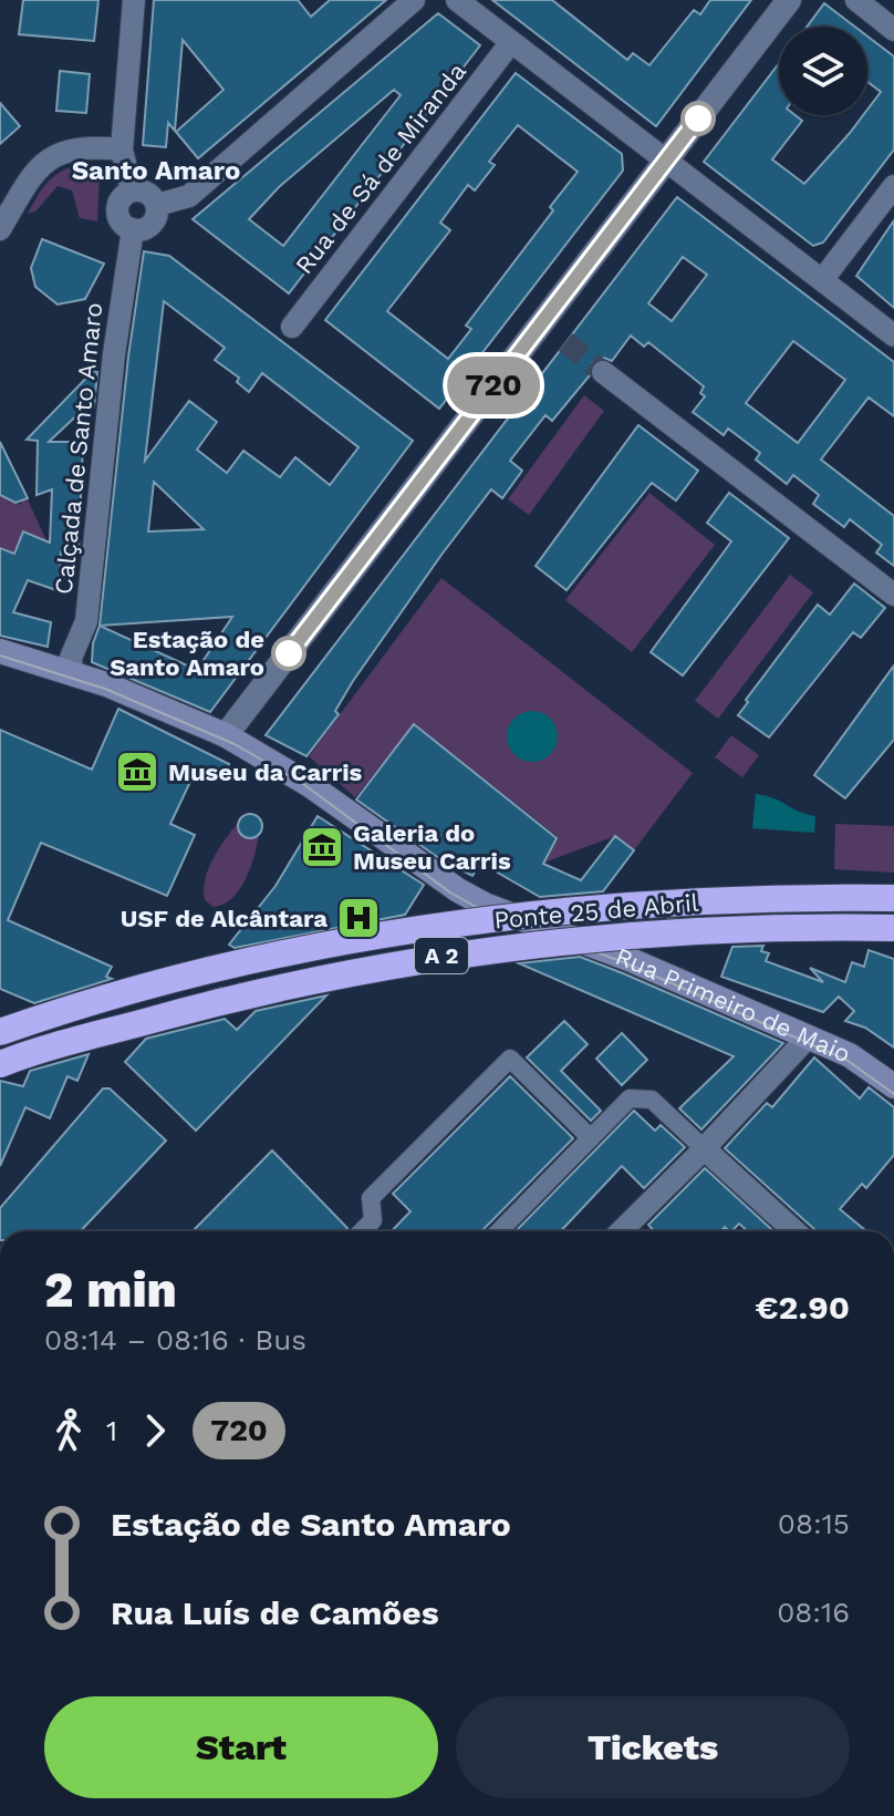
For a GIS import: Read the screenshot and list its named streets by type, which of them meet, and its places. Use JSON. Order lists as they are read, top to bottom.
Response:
{
  "streets": {
    "highway": ["Ponte 25 de Abril", "A 2"],
    "main road": ["Rua Primeiro de Maio"],
    "street": ["Rua de Sá de Miranda", "Calçada de Santo Amaro"]
  },
  "crossings": [
    ["Calçada de Santo Amaro", "Rua Primeiro de Maio"]
  ],
  "districts": ["Santo Amaro"],
  "places": {
    "other": ["Estação de Santo Amaro"],
    "museum": ["Museu da Carris", "Galeria do Museu Carris"],
    "hospital": ["USF de Alcântara"]
  },
  "lines": ["bus line 720"],
  "page": {
    "on_map": "720",
    "heading": ["2 min", "08:14 – 08:16 · Bus", "€2.90"],
    "legs": ["1", "720"],
    "list": [
      {
        "name": "Estação de Santo Amaro",
        "value": "08:15"
      },
      {
        "name": "Rua Luís de Camões",
        "value": "08:16"
      }
    ],
    "buttons": ["Start", "Tickets"]
  }
}
